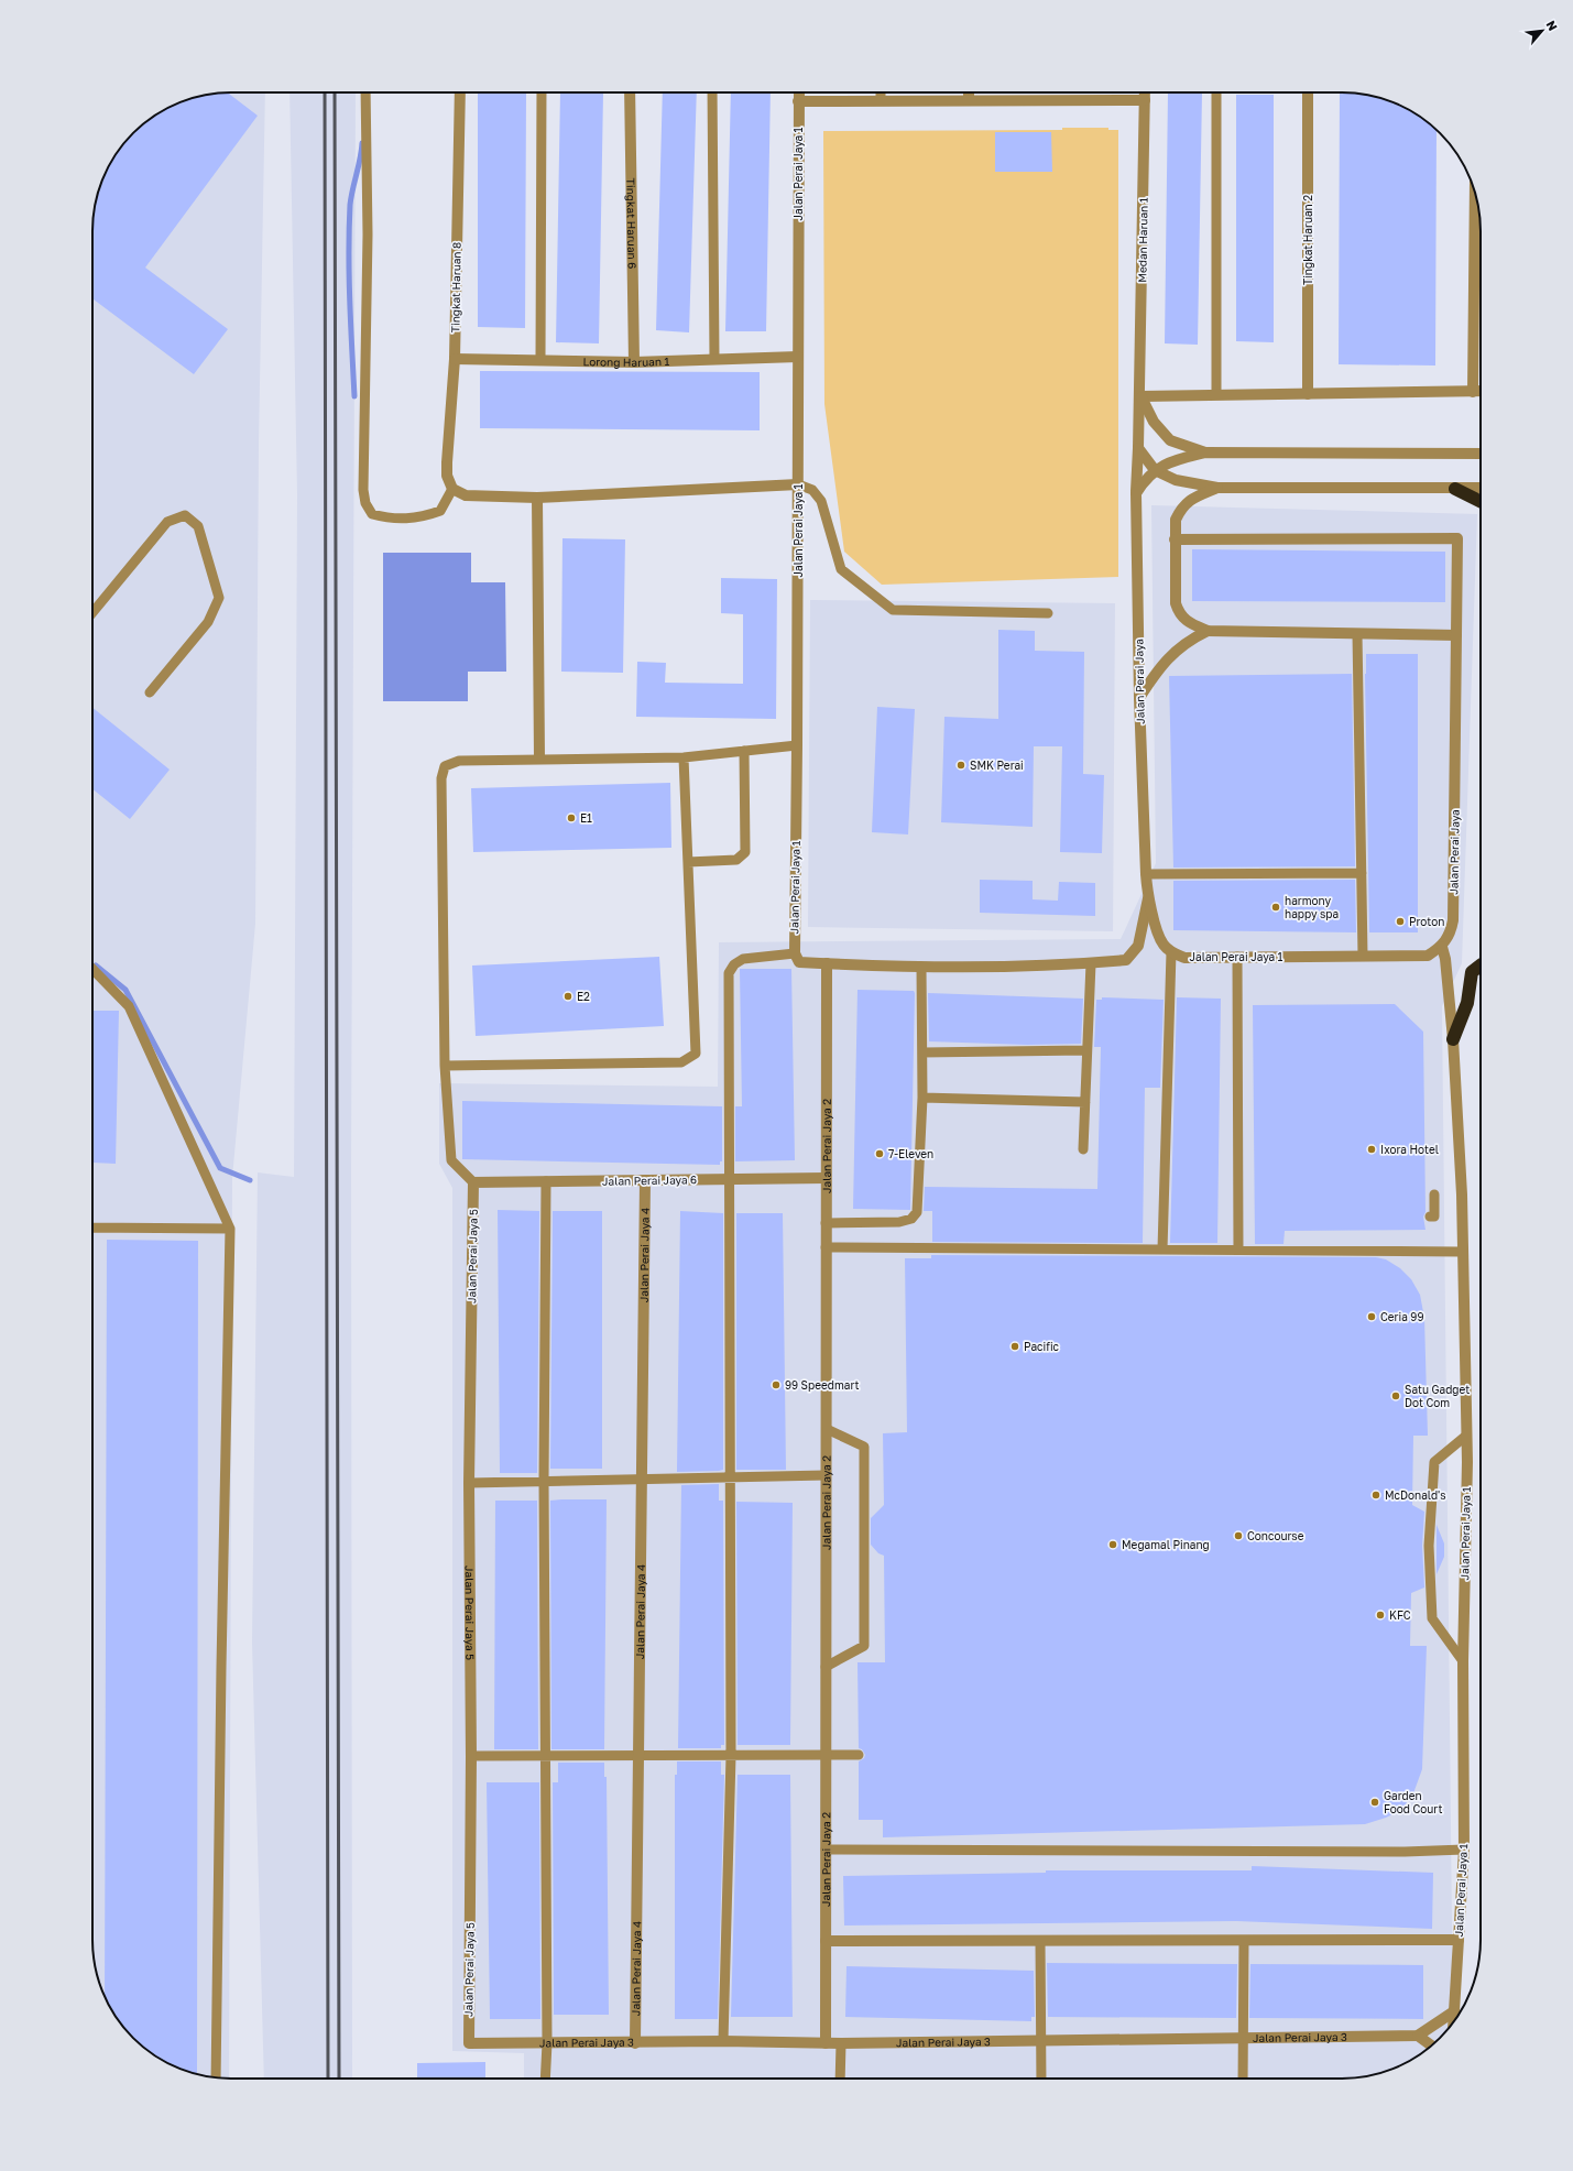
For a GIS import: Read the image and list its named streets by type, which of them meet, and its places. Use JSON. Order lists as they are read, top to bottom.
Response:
{
  "streets": {
    "street": [
      "Jalan Perai Jaya 1",
      "Tingkat Haruan 6",
      "Medan Haruan 1",
      "Tingkat Haruan 2",
      "Tingkat Haruan 8",
      "Lorong Haruan 1",
      "Jalan Perai Jaya",
      "Jalan Perai Jaya 2",
      "Jalan Perai Jaya 6",
      "Jalan Perai Jaya 4",
      "Jalan Perai Jaya 5",
      "Jalan Perai Jaya 3"
    ]
  },
  "crossings": [
    ["Jalan Perai Jaya 1", "Lorong Haruan 1"],
    ["Jalan Perai Jaya 1", "Jalan Perai Jaya"],
    ["Tingkat Haruan 6", "Lorong Haruan 1"],
    ["Medan Haruan 1", "Jalan Perai Jaya"],
    ["Tingkat Haruan 8", "Lorong Haruan 1"],
    ["Jalan Perai Jaya 2", "Jalan Perai Jaya 6"],
    ["Jalan Perai Jaya 2", "Jalan Perai Jaya 3"],
    ["Jalan Perai Jaya 6", "Jalan Perai Jaya 4"],
    ["Jalan Perai Jaya 6", "Jalan Perai Jaya 5"],
    ["Jalan Perai Jaya 4", "Jalan Perai Jaya 3"],
    ["Jalan Perai Jaya 5", "Jalan Perai Jaya 3"]
  ],
  "places": [
    "SMK Perai",
    "E1",
    "harmony happy spa",
    "Proton",
    "E2",
    "Ixora Hotel",
    "7-Eleven",
    "Ceria 99",
    "Pacific",
    "99 Speedmart",
    "Satu Gadget Dot Com",
    "McDonald's",
    "Concourse",
    "Megamal Pinang",
    "KFC",
    "Garden Food Court"
  ],
  "north": "top right"
}
